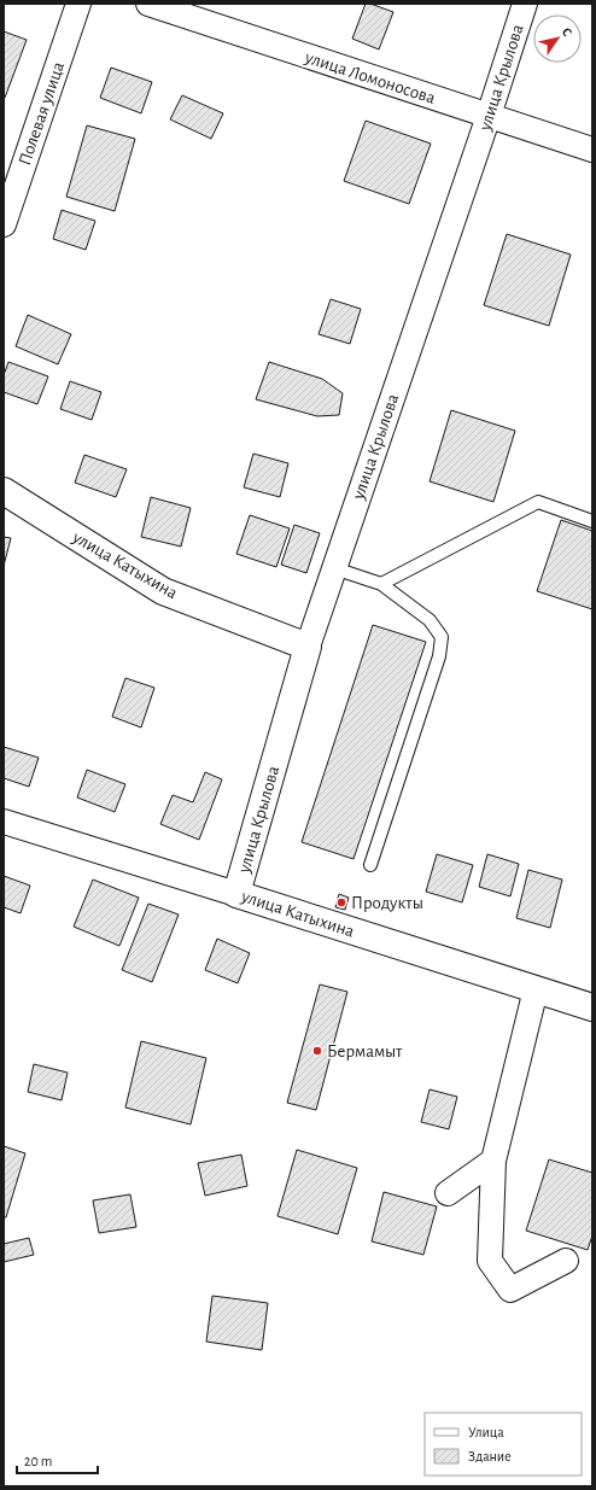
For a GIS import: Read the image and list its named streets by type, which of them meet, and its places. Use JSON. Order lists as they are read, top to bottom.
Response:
{
  "streets": {
    "street": [
      "улица Ломоносова",
      "улица Крылова",
      "Полевая улица",
      "улица Катыхина"
    ]
  },
  "crossings": [
    ["улица Ломоносова", "улица Крылова"],
    ["улица Крылова", "улица Катыхина"]
  ],
  "places": ["Продукты", "Бермамыт"],
  "legend": ["Улица", "Здание"],
  "scale_bar": "20 m",
  "north": "top right"
}
